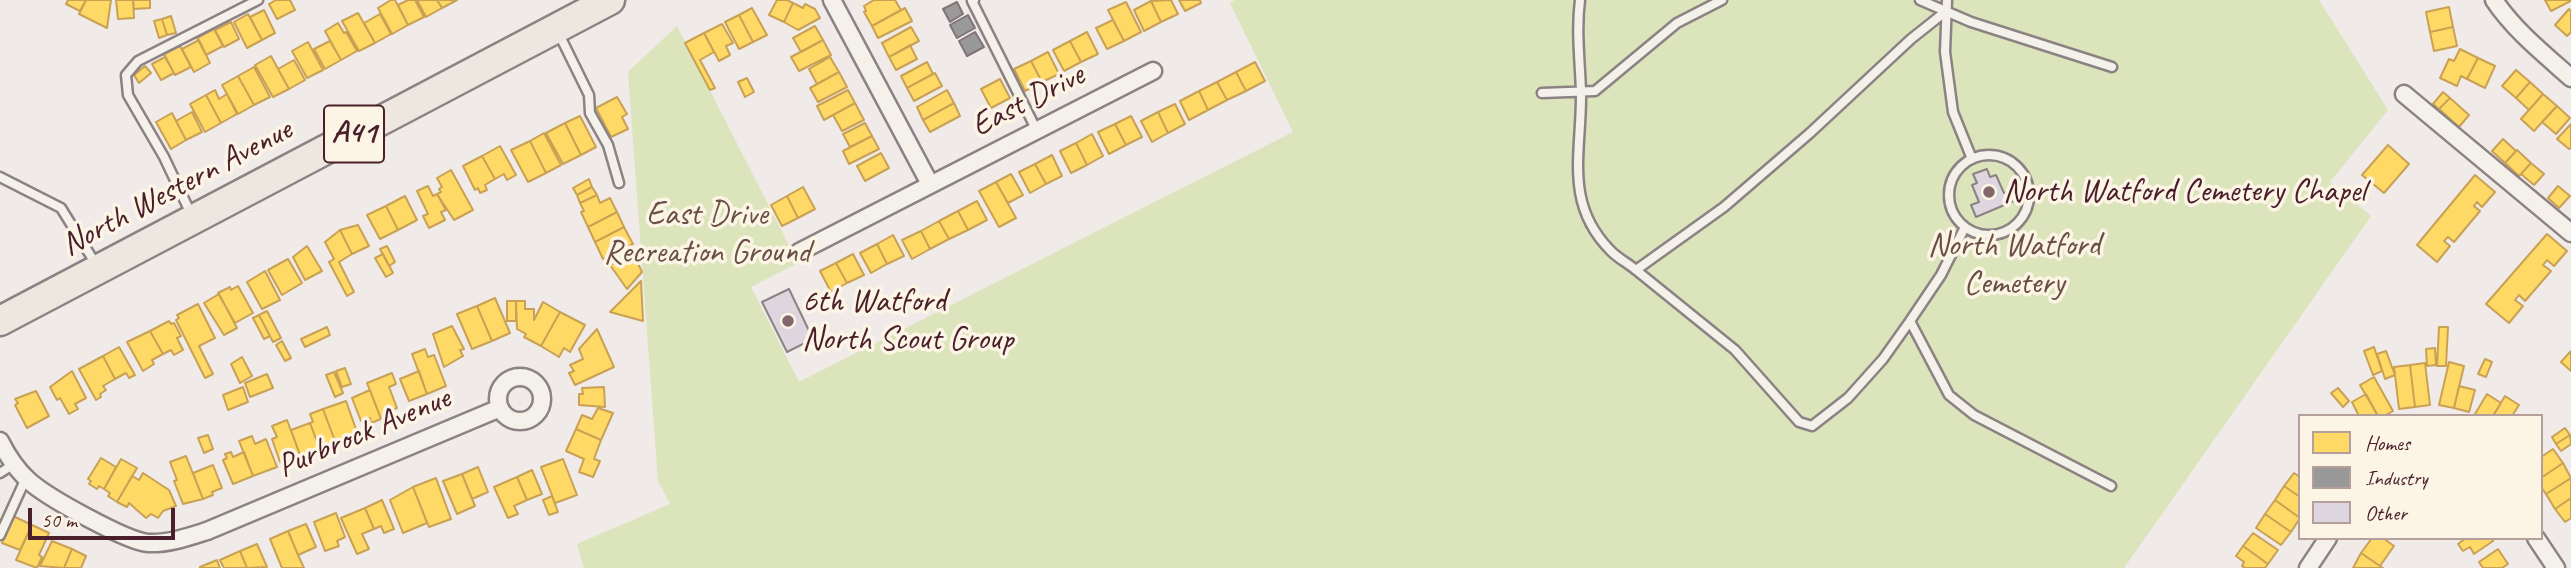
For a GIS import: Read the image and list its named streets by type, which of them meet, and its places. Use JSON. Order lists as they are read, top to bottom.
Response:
{
  "streets": {
    "highway": ["A41", "North Western Avenue"],
    "street": ["East Drive", "Purbrock Avenue"]
  },
  "parks": ["East Drive Recreation Ground", "North Watford Cemetery"],
  "places": ["North Watford Cemetery Chapel", "6th Watford North Scout Group"],
  "legend": ["Homes", "Industry", "Other"],
  "scale_bar": "50 m"
}
